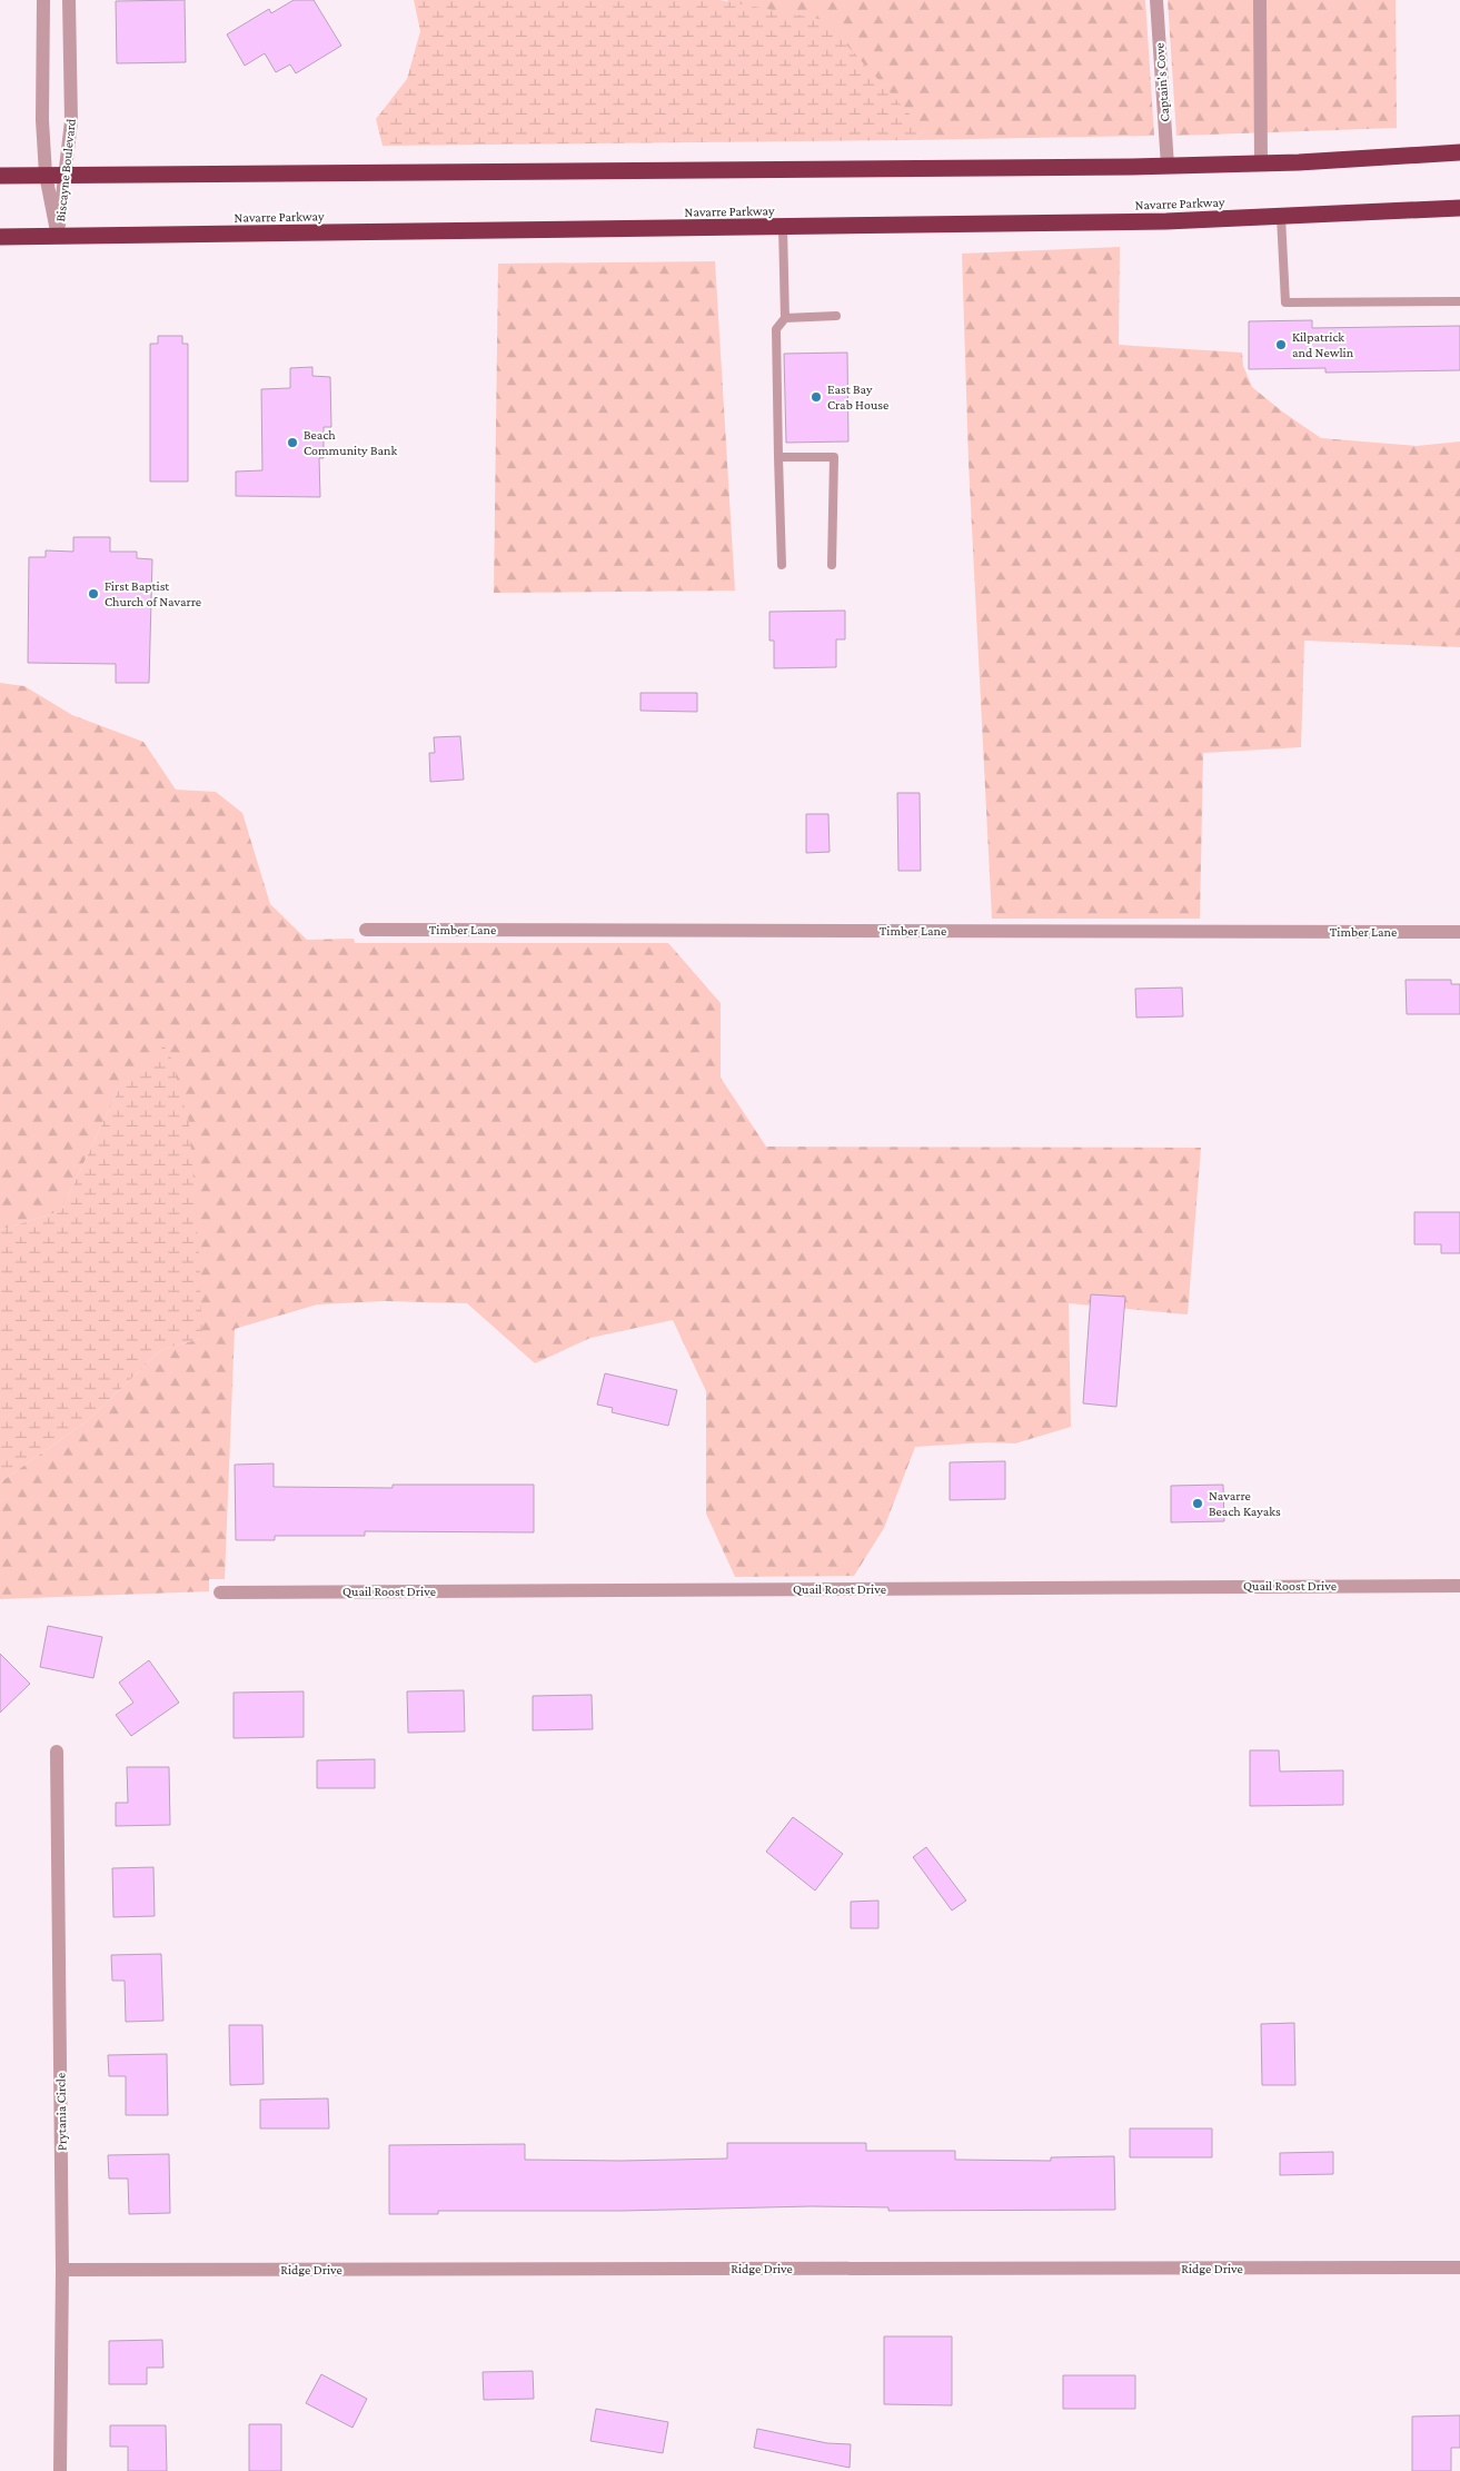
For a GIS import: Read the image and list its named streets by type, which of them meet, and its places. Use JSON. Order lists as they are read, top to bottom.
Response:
{
  "streets": {
    "highway": ["Navarre Parkway"],
    "street": [
      "Captain's Cove",
      "Biscayne Boulevard",
      "Timber Lane",
      "Quail Roost Drive",
      "Prytania Circle",
      "Ridge Drive"
    ]
  },
  "crossings": [
    ["Biscayne Boulevard", "Navarre Parkway"],
    ["Prytania Circle", "Ridge Drive"]
  ],
  "places": [
    "Kilpatrick and Newlin",
    "East Bay Crab House",
    "Beach Community Bank",
    "First Baptist Church of Navarre",
    "Navarre Beach Kayaks"
  ]
}
